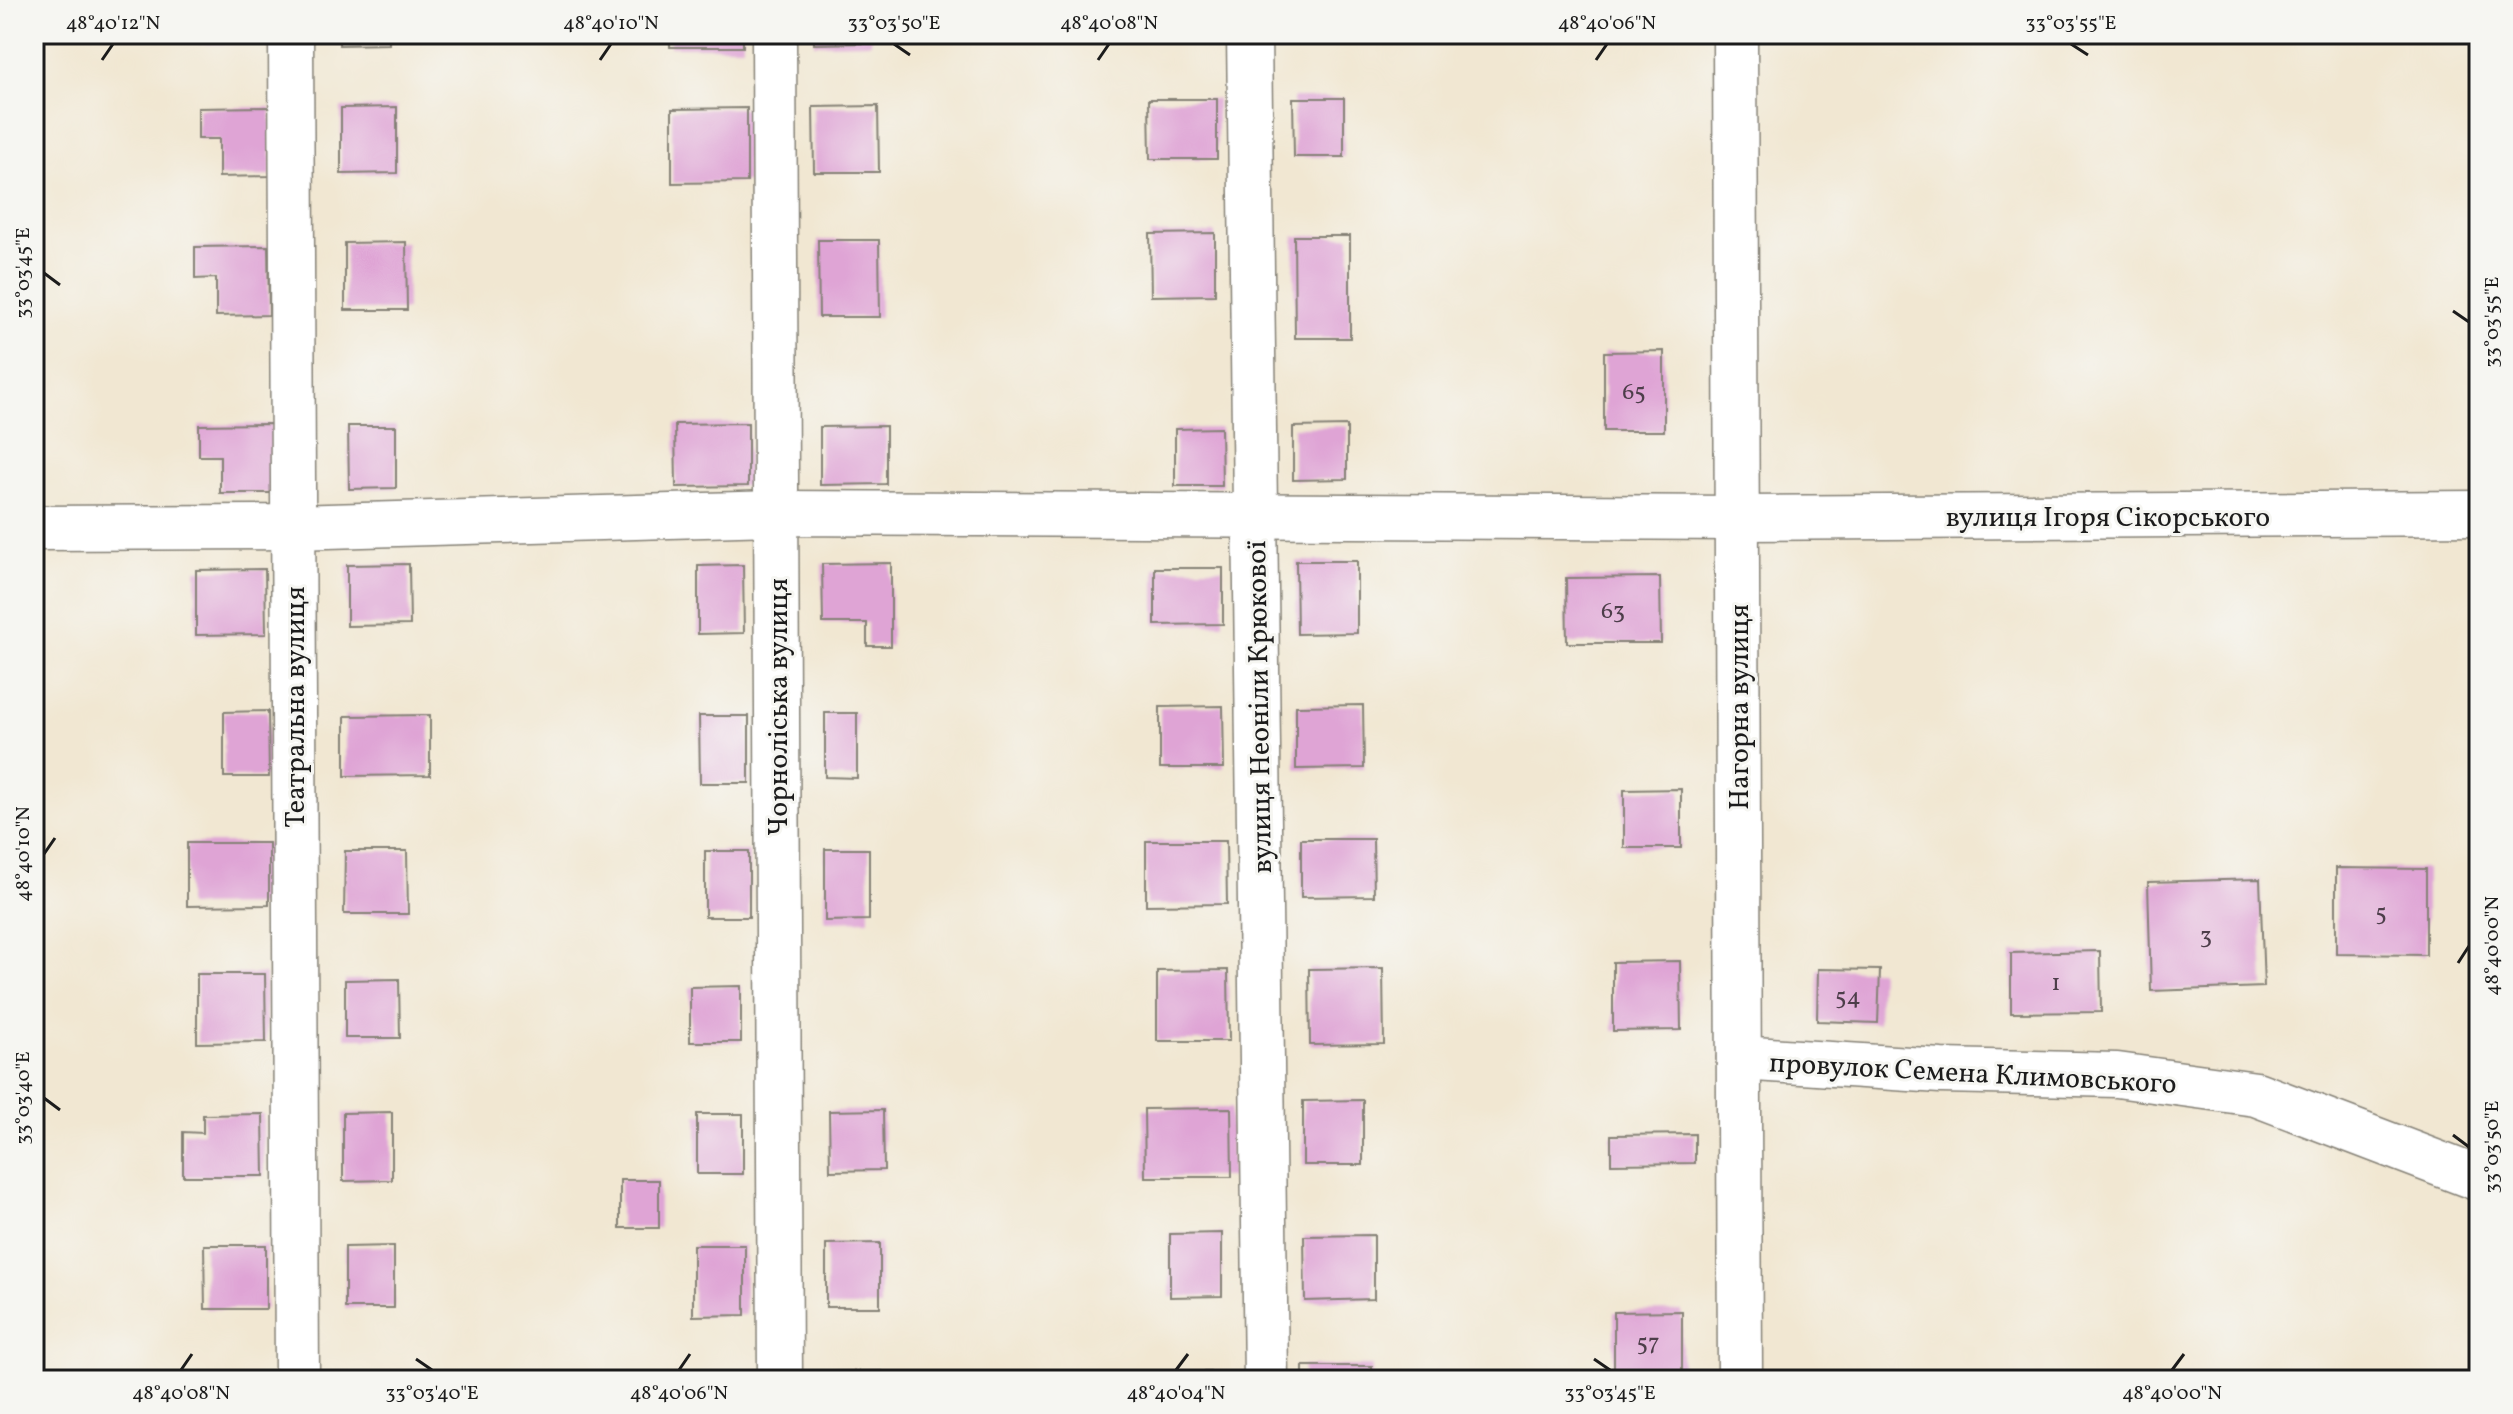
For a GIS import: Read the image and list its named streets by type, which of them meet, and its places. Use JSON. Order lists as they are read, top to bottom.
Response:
{
  "streets": {
    "street": [
      "вулиця Ігоря Сікорського",
      "Театральна вулиця",
      "Чорноліська вулиця",
      "вулиця Неоніли Крюкової",
      "Нагорна вулиця",
      "провулок Семена Климовського"
    ]
  },
  "crossings": [
    ["вулиця Ігоря Сікорського", "Театральна вулиця"],
    ["вулиця Ігоря Сікорського", "Чорноліська вулиця"],
    ["вулиця Ігоря Сікорського", "вулиця Неоніли Крюкової"],
    ["вулиця Ігоря Сікорського", "Нагорна вулиця"],
    ["Нагорна вулиця", "провулок Семена Климовського"]
  ],
  "house_numbers": [
    "65",
    "63",
    "5",
    "3",
    "1",
    "54",
    "57"
  ],
  "coordinates": [
    "48°40'12\"N",
    "48°40'10\"N",
    "33°03'50\"E",
    "48°40'08\"N",
    "48°40'06\"N",
    "33°03'55\"E",
    "33°03'45\"E",
    "48°40'00\"N",
    "33°03'40\"E",
    "48°40'04\"N"
  ]
}
